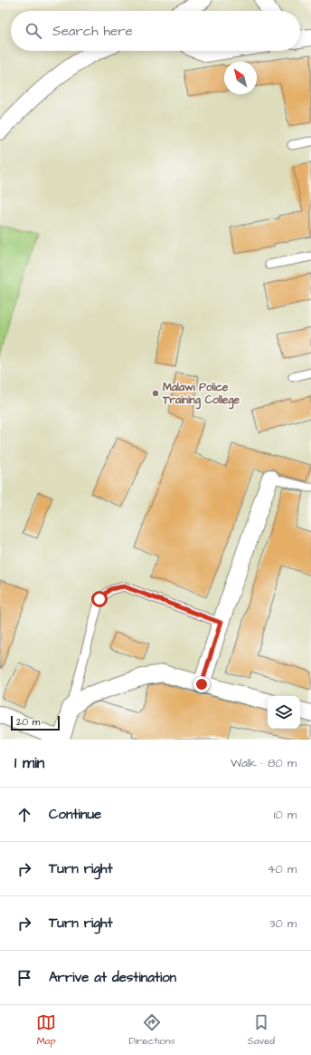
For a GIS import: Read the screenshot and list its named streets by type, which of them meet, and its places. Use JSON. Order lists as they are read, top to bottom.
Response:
{
  "places": ["Malawi Police Training College"],
  "scale_bar": "20 m",
  "north": "top left",
  "page": {
    "search": "Search here",
    "scale": "20 m",
    "heading": ["1 min", "Walk · 80 m"],
    "list": [
      ["Continue", "10 m"],
      ["Turn right", "40 m"],
      ["Turn right", "30 m"],
      "Arrive at destination"
    ],
    "nav": ["Map", "Directions", "Saved"]
  }
}
